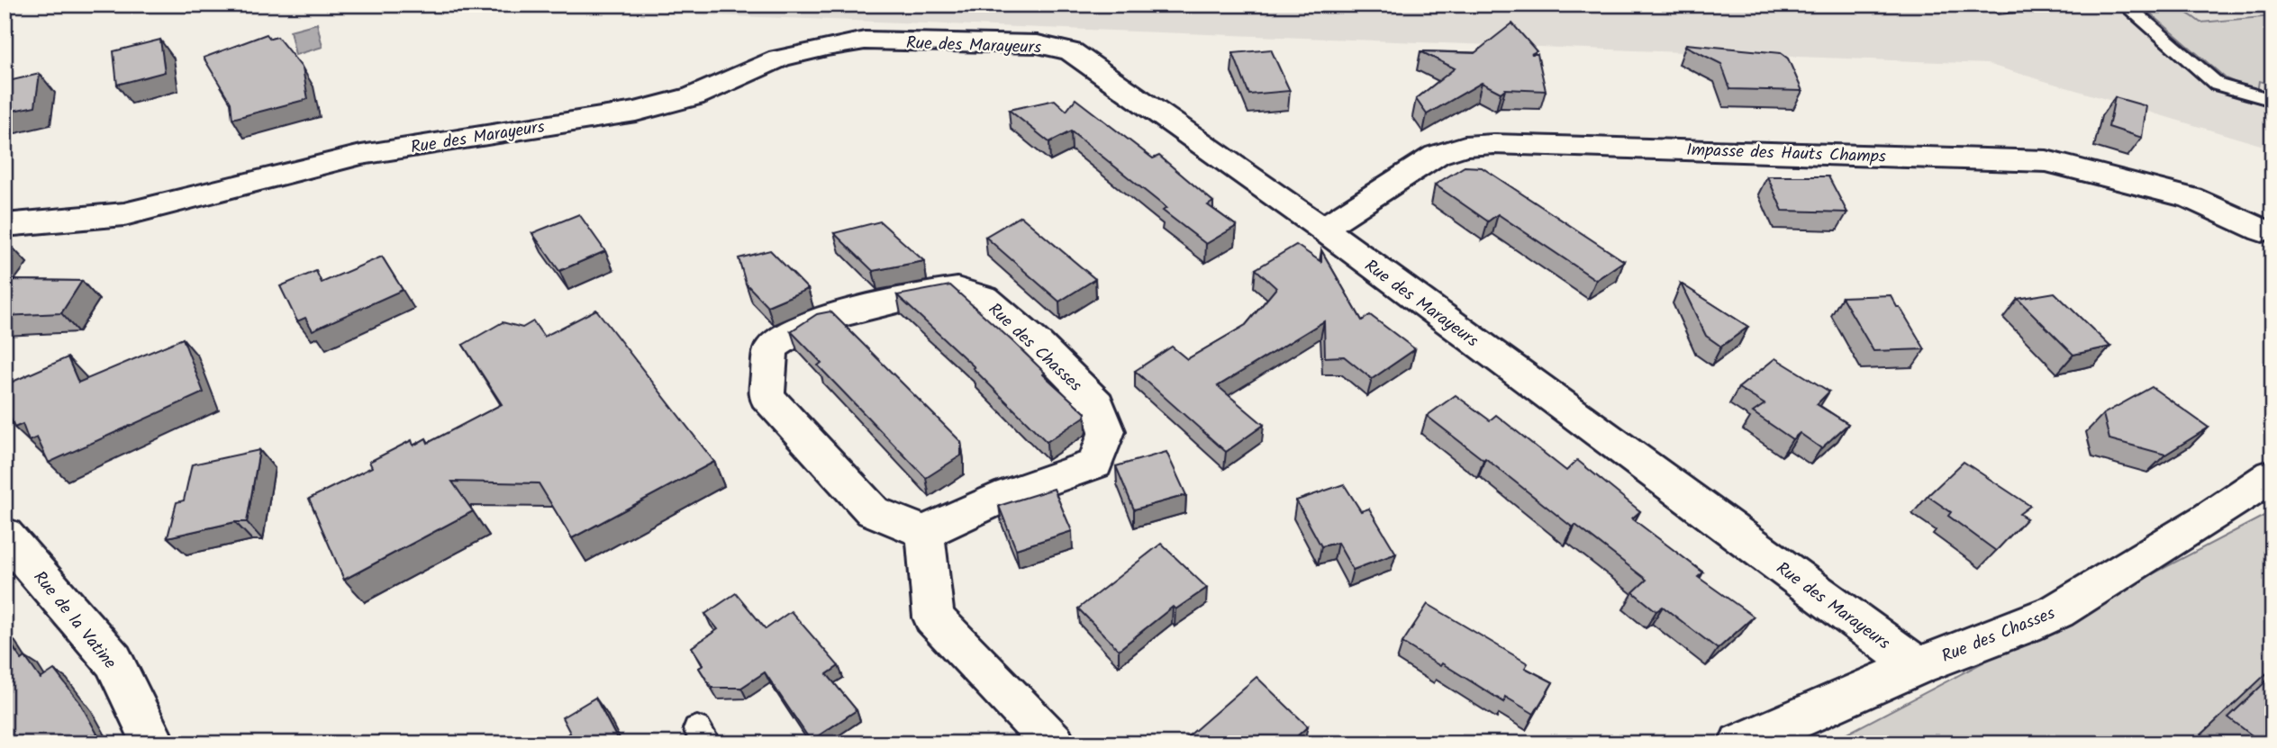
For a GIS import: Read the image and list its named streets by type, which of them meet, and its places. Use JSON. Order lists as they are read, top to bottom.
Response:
{
  "streets": {
    "street": [
      "Rue des Marayeurs",
      "Impasse des Hauts Champs",
      "Rue des Chasses",
      "Rue de la Vatine"
    ]
  },
  "crossings": [
    ["Rue des Marayeurs", "Impasse des Hauts Champs"],
    ["Rue des Marayeurs", "Rue des Chasses"]
  ]
}
